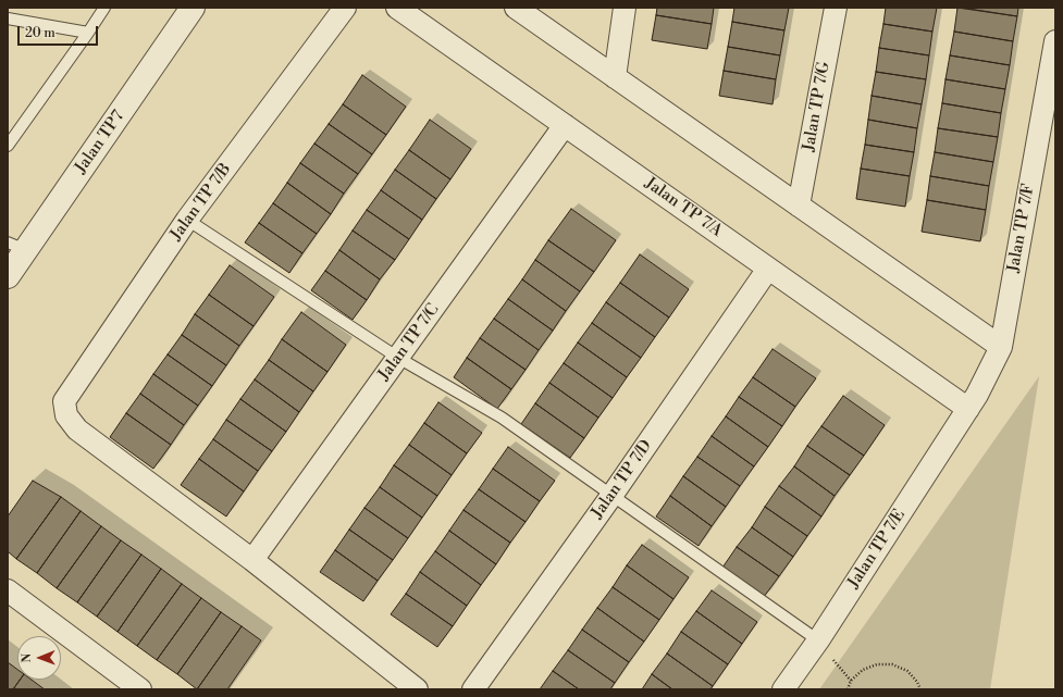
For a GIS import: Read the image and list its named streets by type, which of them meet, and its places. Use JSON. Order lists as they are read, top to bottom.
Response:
{
  "streets": {
    "street": [
      "Jalan TP 7/G",
      "Jalan TP7",
      "Jalan TP 7/B",
      "Jalan TP 7/A",
      "Jalan TP 7/F",
      "Jalan TP 7/C",
      "Jalan TP 7/D",
      "Jalan TP 7/E"
    ]
  },
  "crossings": [
    ["Jalan TP 7/B", "Jalan TP 7/C"],
    ["Jalan TP 7/A", "Jalan TP 7/F"],
    ["Jalan TP 7/A", "Jalan TP 7/C"],
    ["Jalan TP 7/A", "Jalan TP 7/D"],
    ["Jalan TP 7/A", "Jalan TP 7/E"],
    ["Jalan TP 7/F", "Jalan TP 7/E"]
  ],
  "scale_bar": "20 m",
  "north": "left"
}
